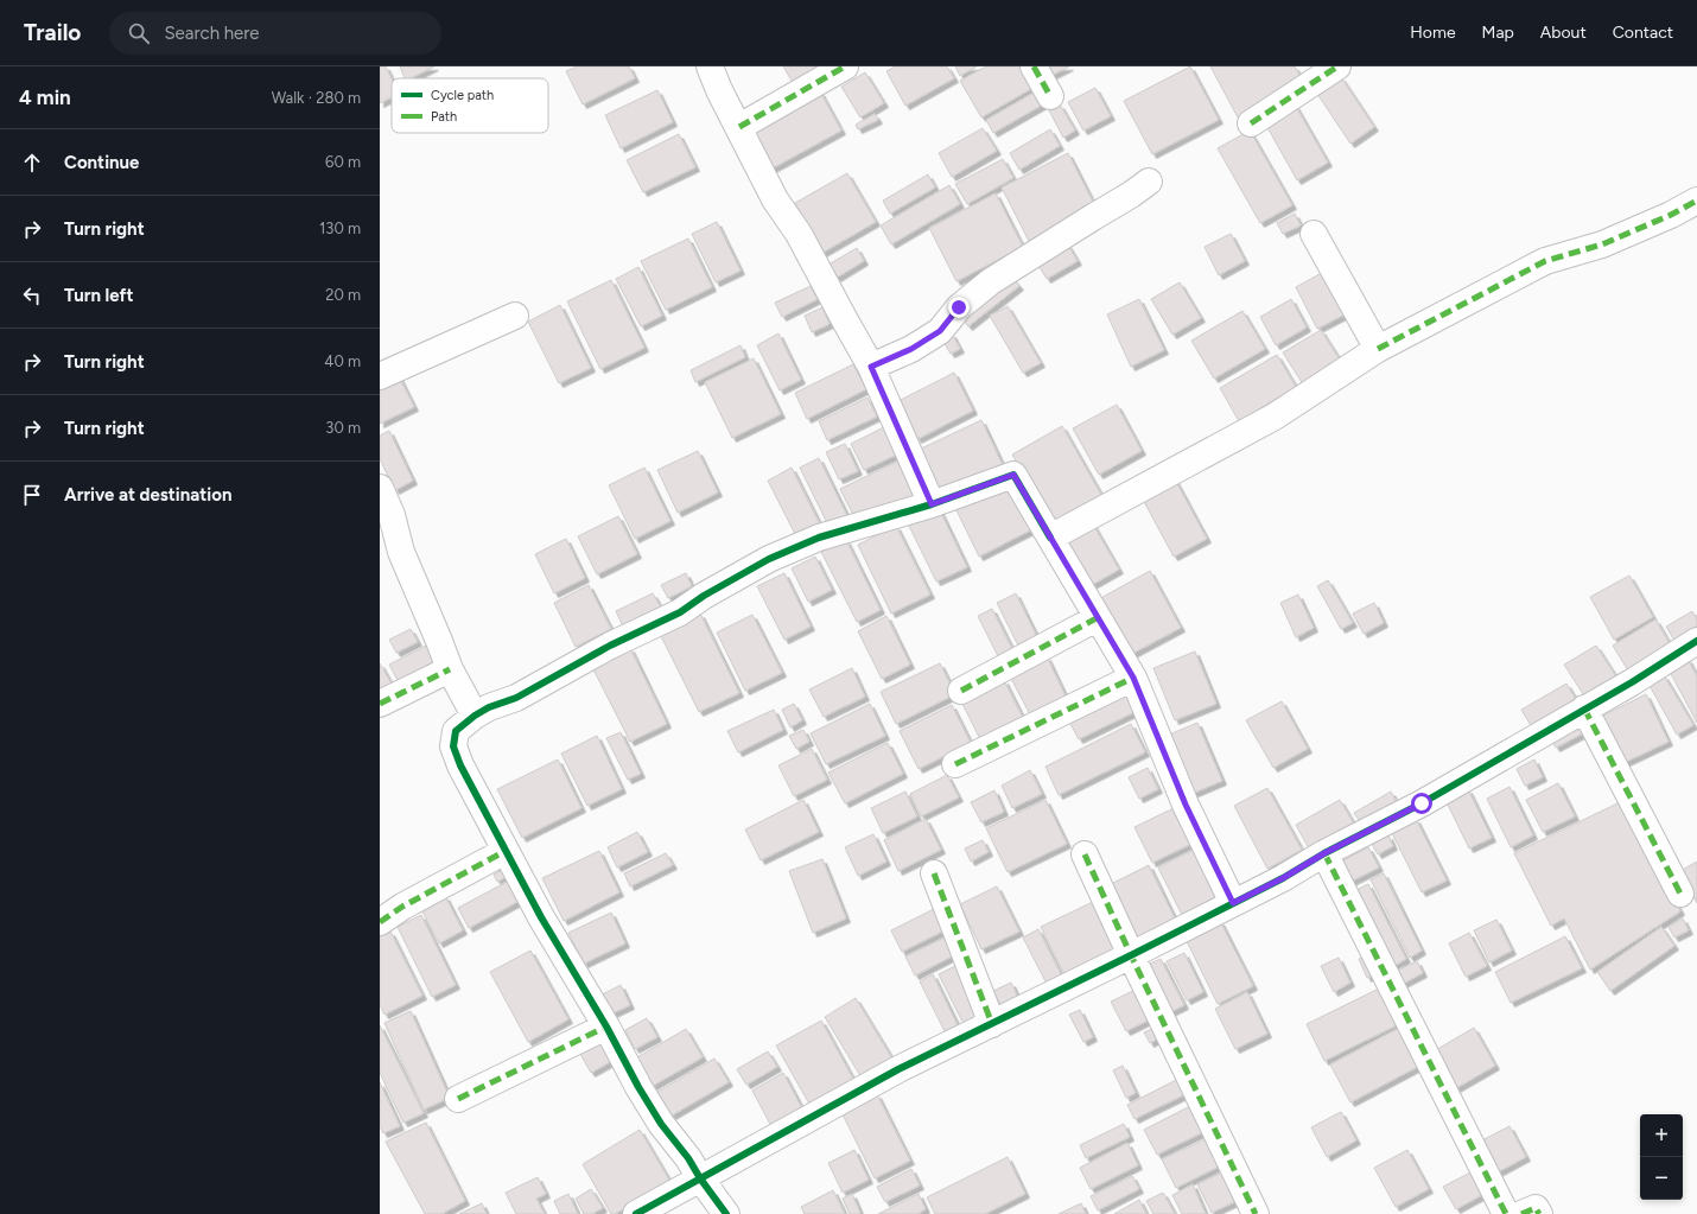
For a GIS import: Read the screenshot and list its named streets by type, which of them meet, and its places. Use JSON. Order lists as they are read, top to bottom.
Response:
{
  "legend": ["Cycle path", "Path"],
  "page": {
    "header": "Trailo",
    "search": "Search here",
    "nav": [
      "Home",
      "Map",
      "About",
      "Contact"
    ],
    "heading": ["4 min", "Walk · 280 m"],
    "list": [
      ["Continue", "60 m"],
      ["Turn right", "130 m"],
      ["Turn left", "20 m"],
      ["Turn right", "40 m"],
      ["Turn right", "30 m"],
      "Arrive at destination"
    ],
    "map_buttons": ["+", "−"]
  }
}
